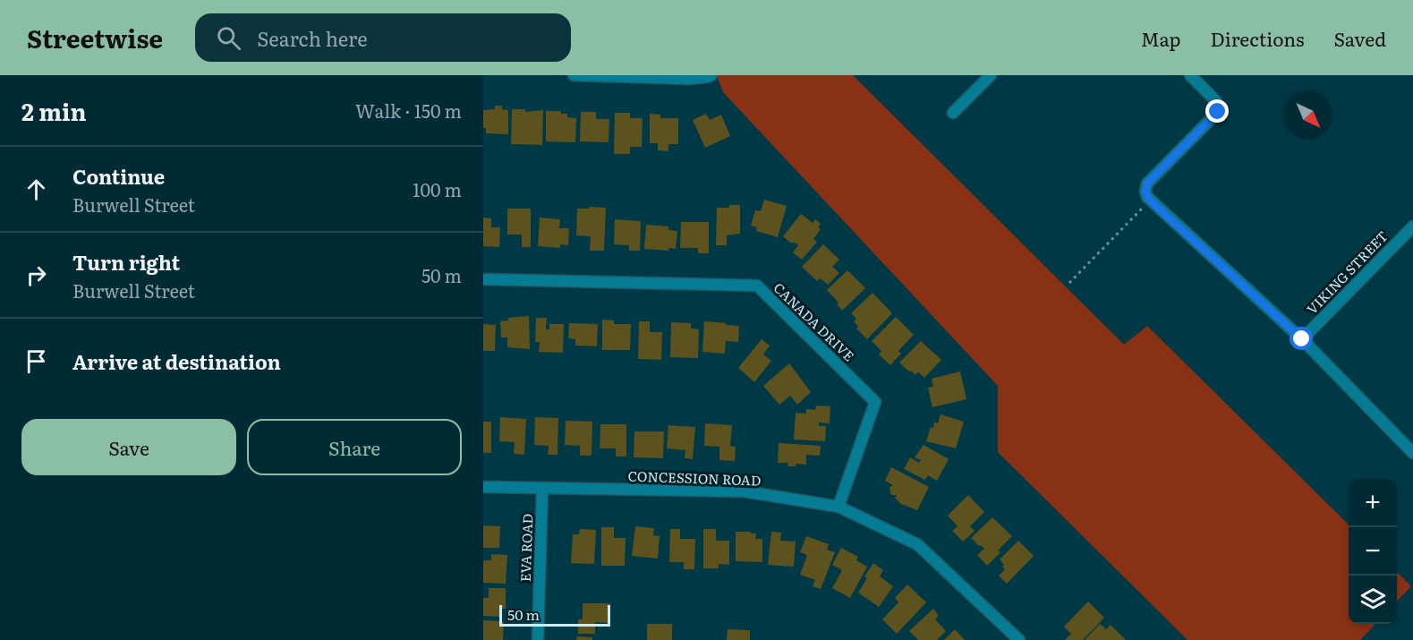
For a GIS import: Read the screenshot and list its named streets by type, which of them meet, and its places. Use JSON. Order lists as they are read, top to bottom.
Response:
{
  "streets": {
    "street": [
      "VIKING STREET",
      "CANADA DRIVE",
      "CONCESSION ROAD",
      "EVA ROAD"
    ]
  },
  "crossings": [
    ["CANADA DRIVE", "CONCESSION ROAD"],
    ["CONCESSION ROAD", "EVA ROAD"]
  ],
  "scale_bar": "50 m",
  "north": "bottom right",
  "page": {
    "header": "Streetwise",
    "search": "Search here",
    "nav": ["Map", "Directions", "Saved"],
    "heading": ["2 min", "Walk · 150 m"],
    "list": [
      ["Continue", "Burwell Street", "100 m"],
      ["Turn right", "Burwell Street", "50 m"],
      "Arrive at destination"
    ],
    "buttons": ["Save", "Share"],
    "map_buttons": ["+", "−"],
    "scale": "50 m"
  }
}
